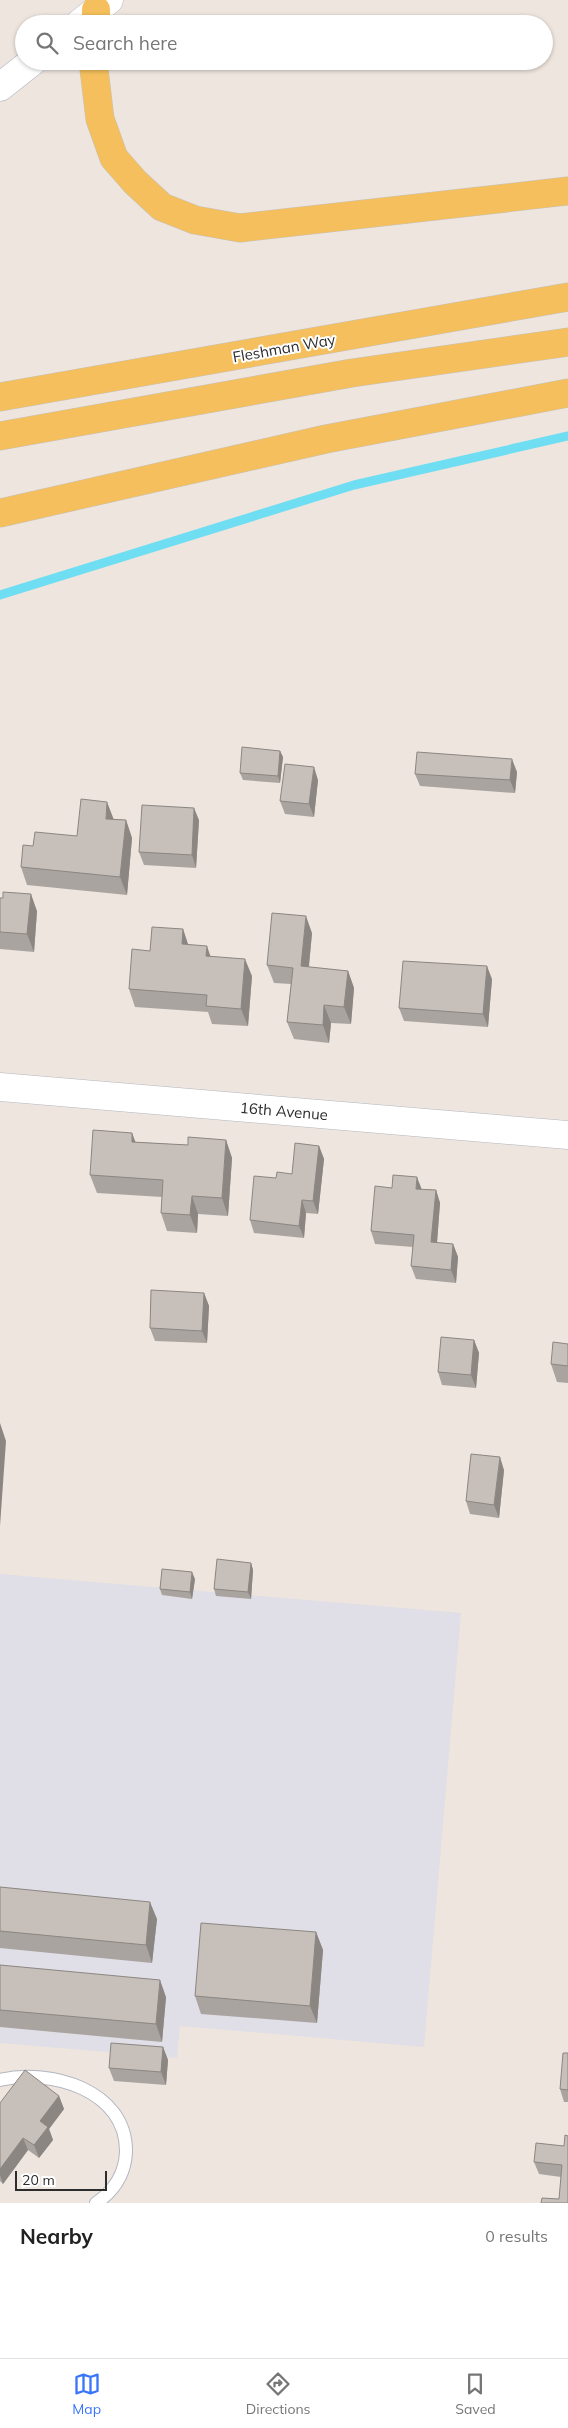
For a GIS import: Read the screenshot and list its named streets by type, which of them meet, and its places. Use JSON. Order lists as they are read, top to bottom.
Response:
{
  "streets": {
    "main road": ["Fleshman Way"],
    "street": ["16th Avenue"]
  },
  "scale_bar": "20 m",
  "page": {
    "search": "Search here",
    "scale": "20 m",
    "heading": ["Nearby", "0 results"],
    "nav": ["Map", "Directions", "Saved"]
  }
}
